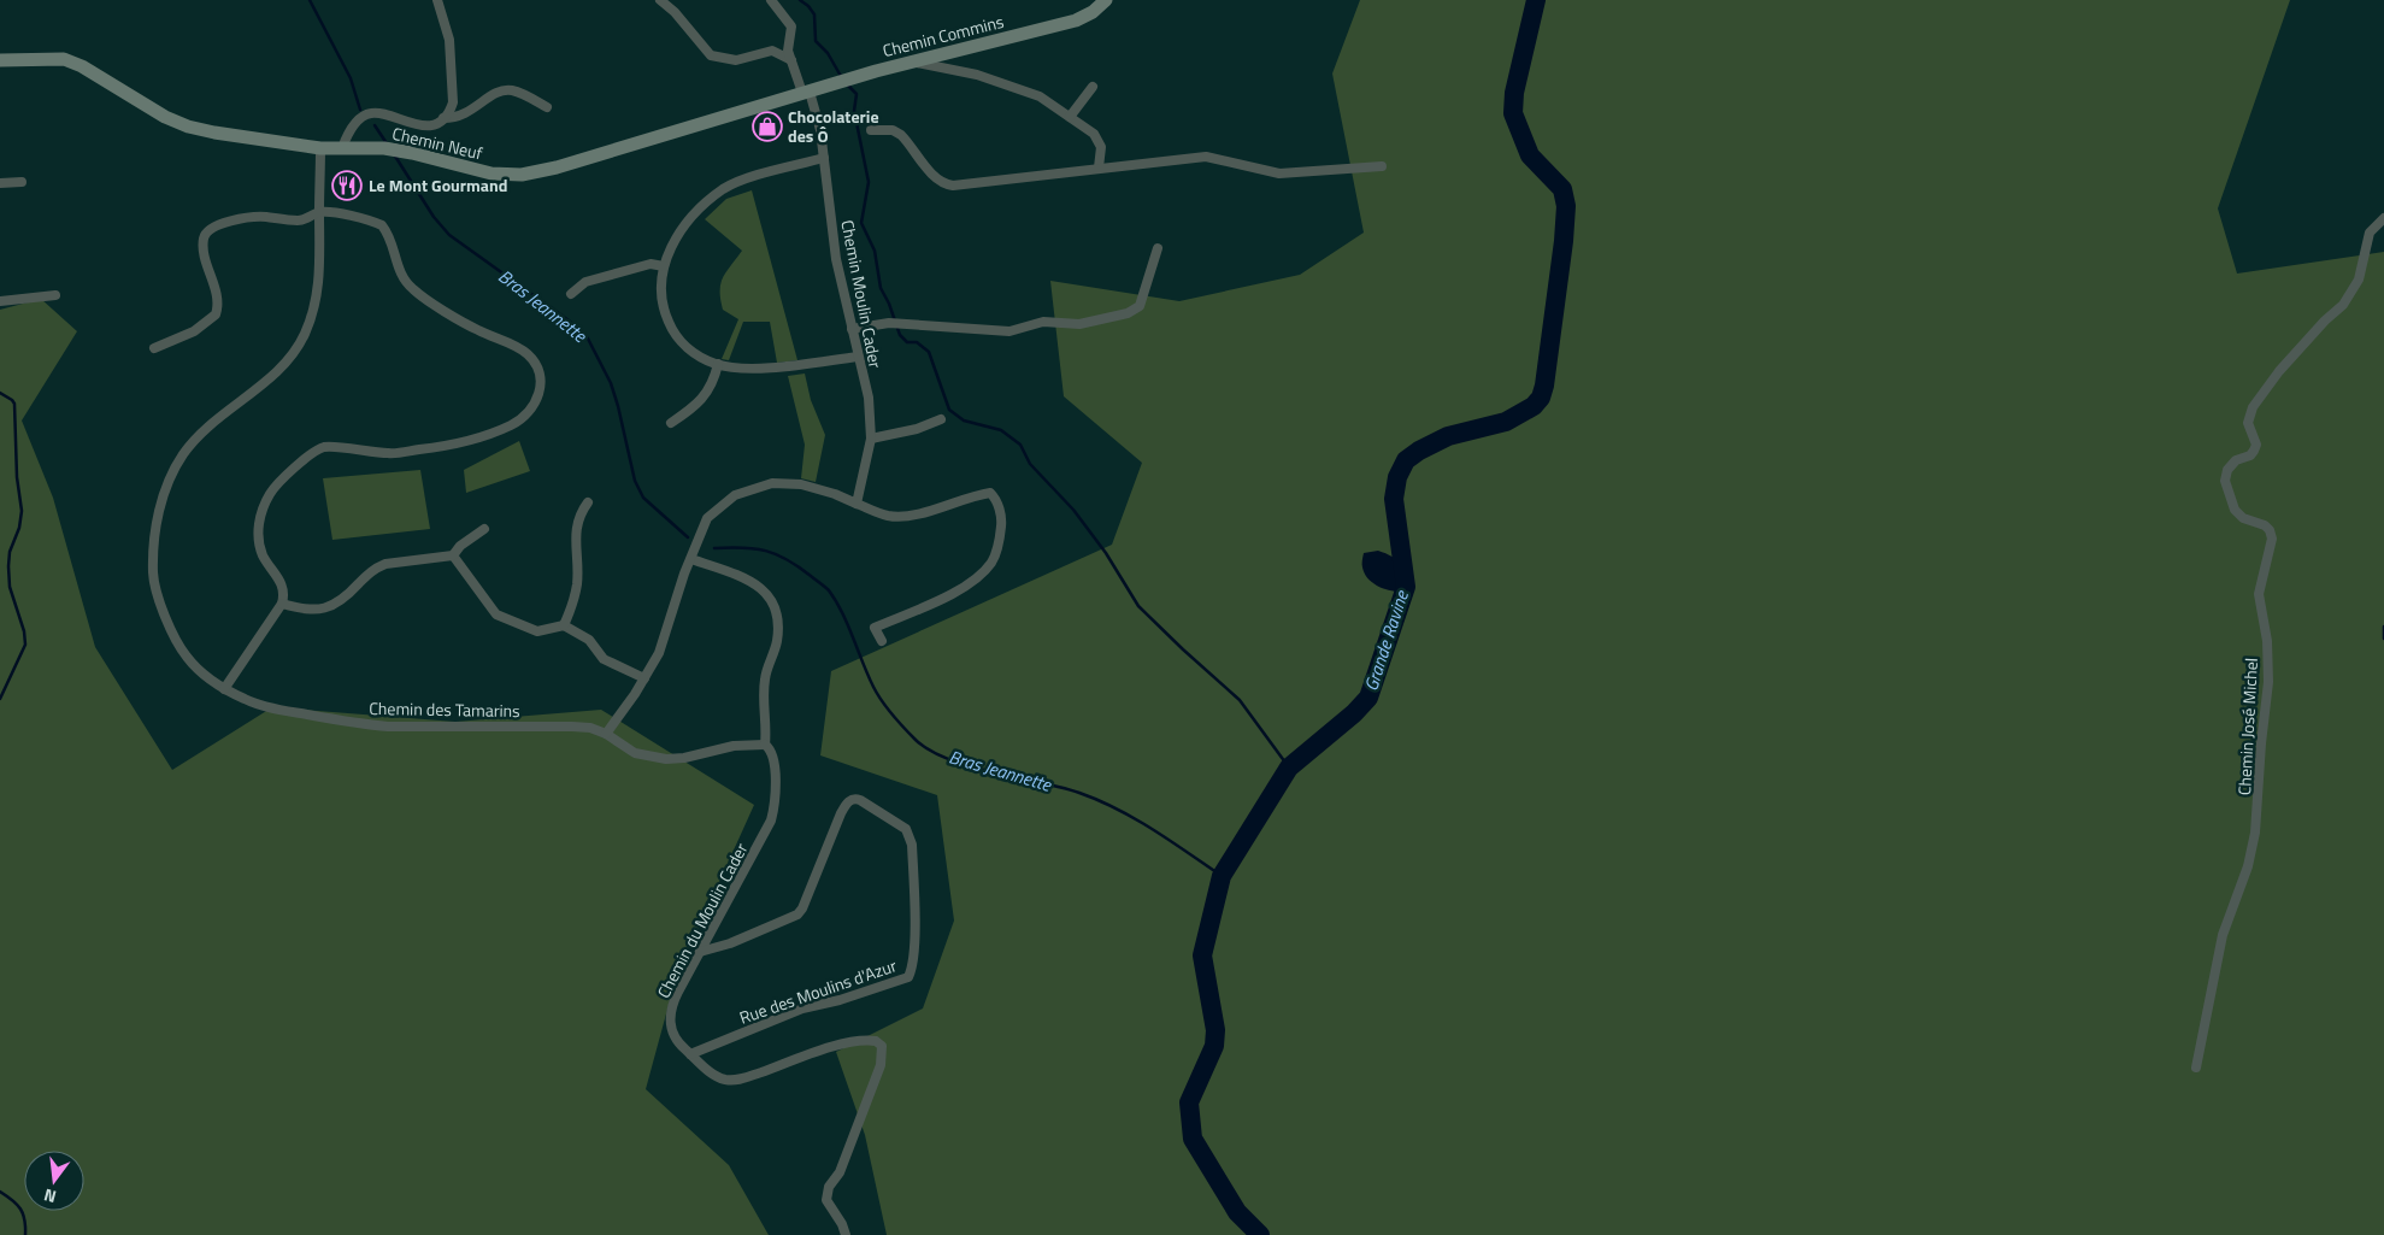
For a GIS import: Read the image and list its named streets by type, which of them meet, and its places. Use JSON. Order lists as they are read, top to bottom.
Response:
{
  "streets": {
    "street": [
      "Chemin Commins",
      "Chemin Neuf",
      "Chemin Moulin Cader",
      "Chemin des Tamarins",
      "Chemin José Michel",
      "Chemin du Moulin Cader",
      "Rue des Moulins d'Azur"
    ]
  },
  "crossings": [
    ["Chemin Commins", "Chemin Neuf"],
    ["Chemin Commins", "Chemin Moulin Cader"],
    ["Chemin Neuf", "Chemin Moulin Cader"],
    ["Chemin Neuf", "Chemin des Tamarins"],
    ["Chemin des Tamarins", "Chemin du Moulin Cader"],
    ["Chemin du Moulin Cader", "Rue des Moulins d'Azur"]
  ],
  "water": ["Bras Jeannette", "Grande Ravine"],
  "places": {
    "shop": ["Chocolaterie des Ô"],
    "restaurant": ["Le Mont Gourmand"]
  },
  "north": "bottom"
}
